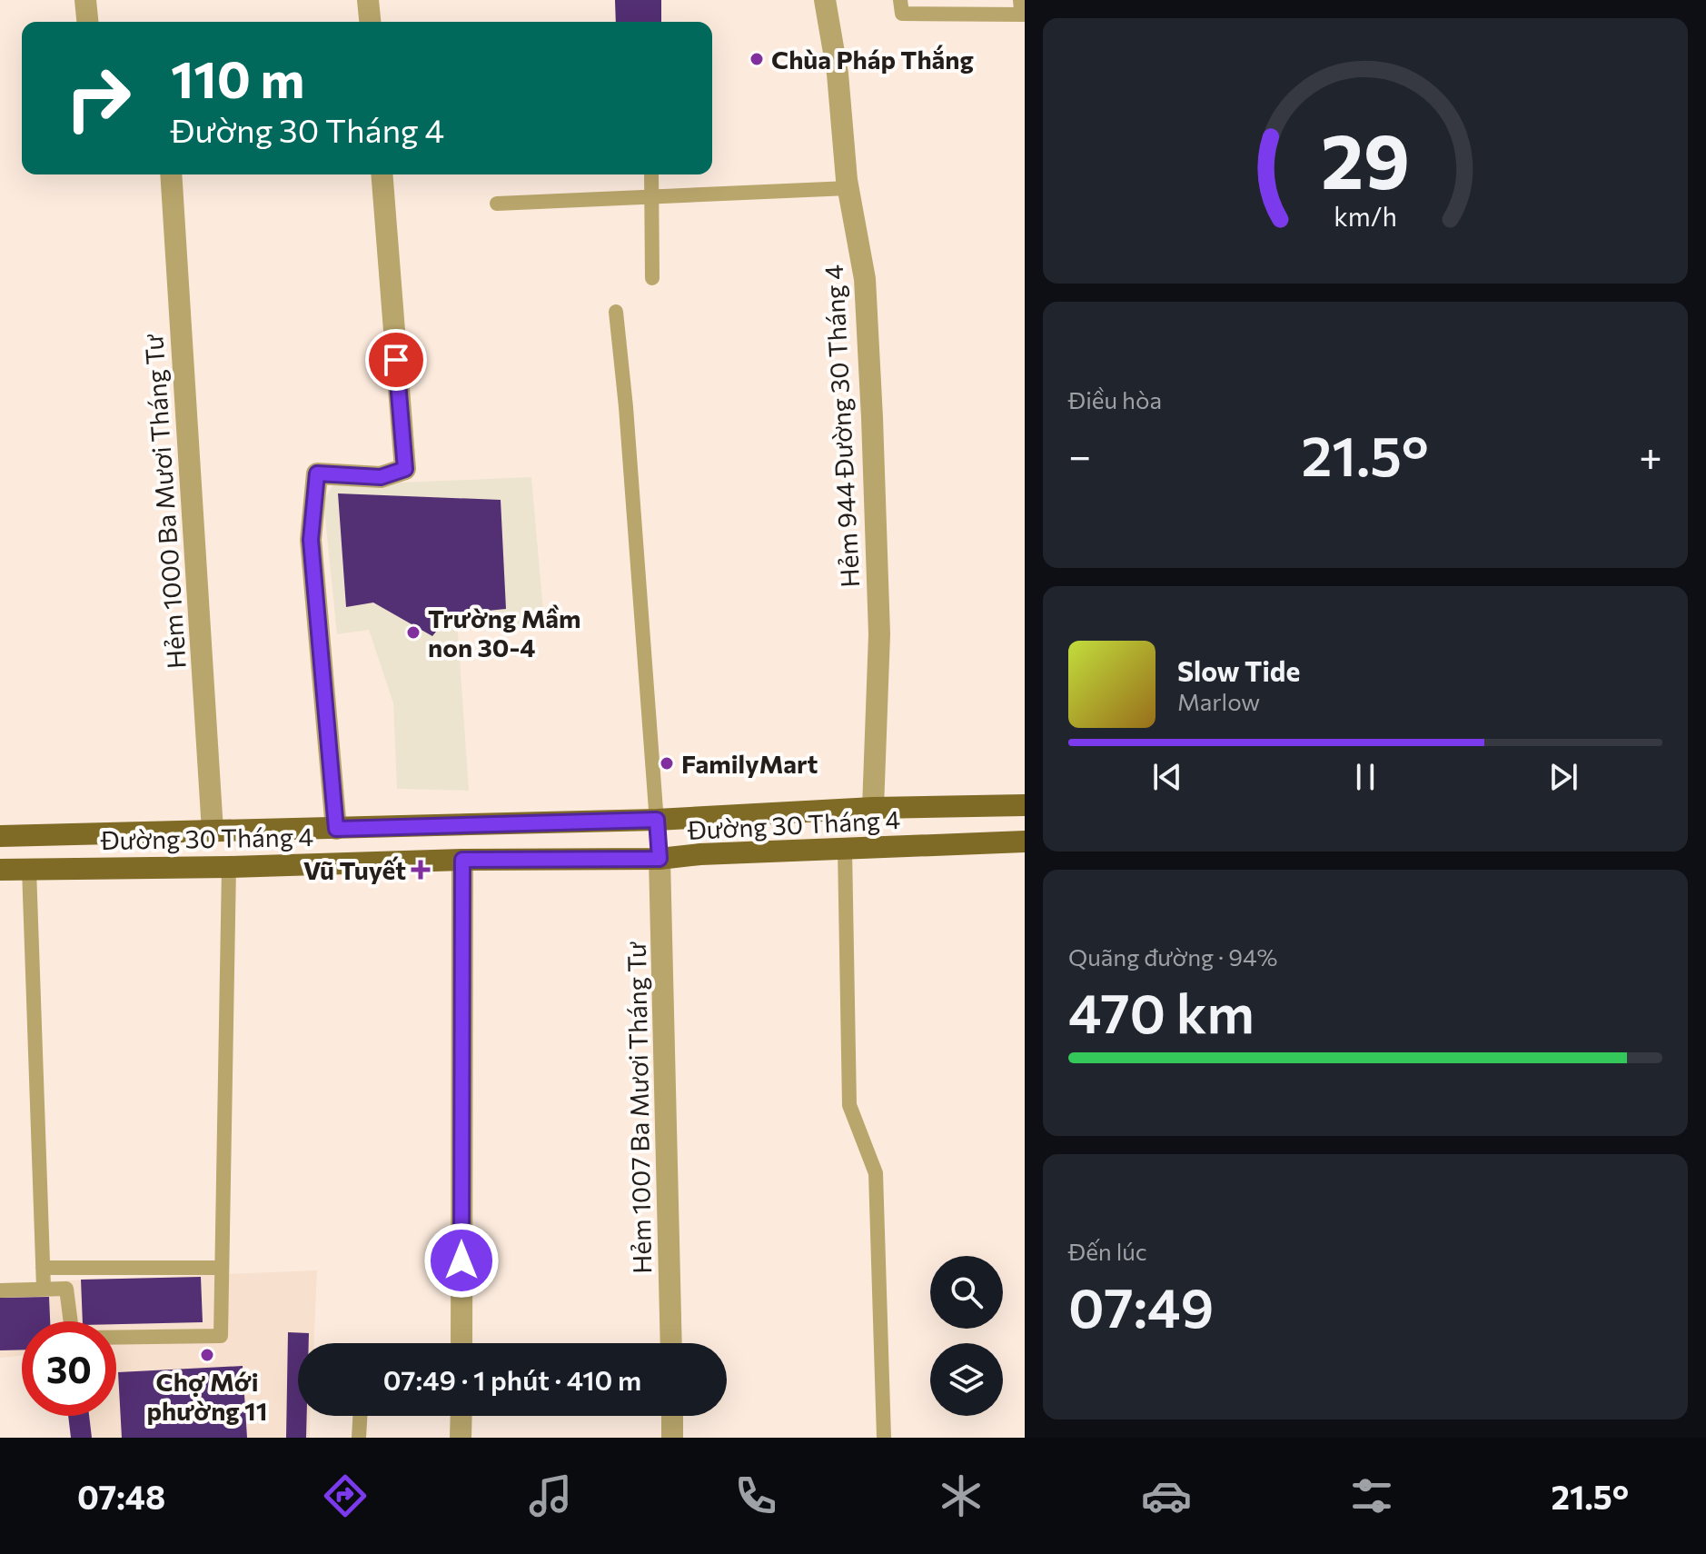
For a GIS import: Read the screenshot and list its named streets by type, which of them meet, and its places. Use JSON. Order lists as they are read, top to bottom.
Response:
{
  "streets": {
    "main road": ["Đường 30 Tháng 4"],
    "street": ["Hẻm 944 Đường 30 Tháng 4", "Hẻm 1000 Ba Mươi Tháng Tư", "Hẻm 1007 Ba Mươi Tháng Tư"]
  },
  "crossings": [
    ["Hẻm 944 Đường 30 Tháng 4", "Đường 30 Tháng 4"],
    ["Hẻm 1000 Ba Mươi Tháng Tư", "Đường 30 Tháng 4"],
    ["Đường 30 Tháng 4", "Hẻm 1007 Ba Mươi Tháng Tư"]
  ],
  "places": {
    "other": [
      "Chùa Pháp Thắng",
      "Trường Mầm non 30-4",
      "FamilyMart",
      "Chợ Mới phường 11"
    ],
    "health": ["Vũ Tuyết"]
  },
  "page": {
    "turn": ["110 m", "Đường 30 Tháng 4"],
    "tile": [
      "Điều hòa",
      ["Quãng đường · 94%", "470 km"],
      ["Đến lúc", "07:49"]
    ],
    "heat": ["−", "21.5°", "+"],
    "song": ["Slow Tide", "Marlow"],
    "limit": "30",
    "trip": "07:49 · 1 phút · 410 m",
    "tabs": ["07:48", "21.5°"],
    "gauge": ["29", "km/h"]
  }
}
